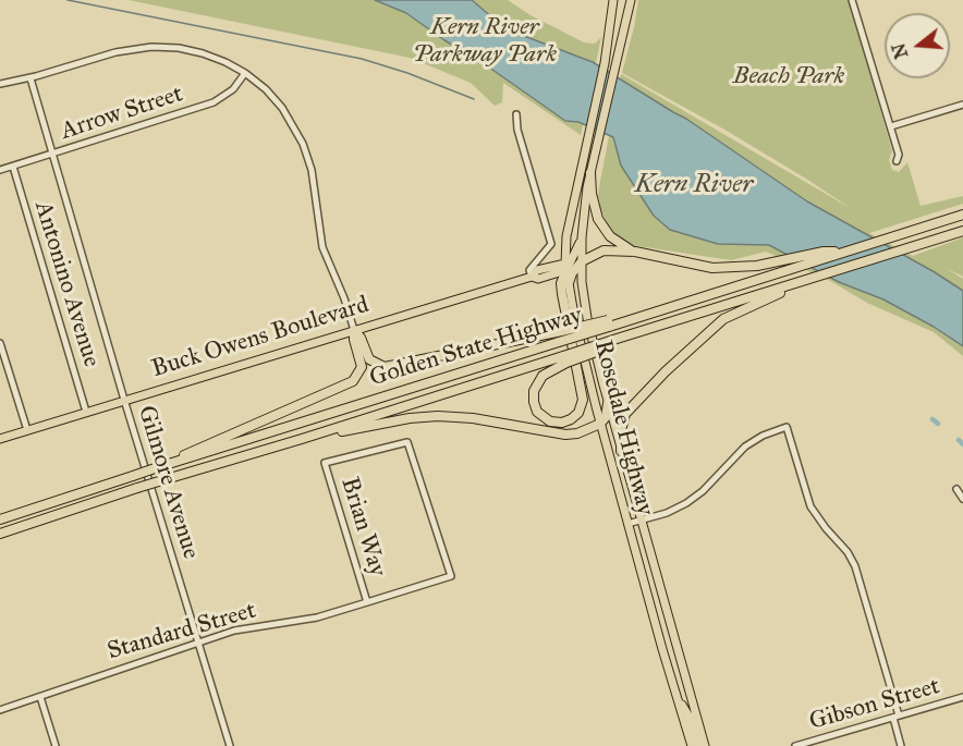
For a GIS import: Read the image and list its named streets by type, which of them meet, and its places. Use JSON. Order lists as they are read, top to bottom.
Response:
{
  "streets": {
    "highway": ["Golden State Highway"],
    "main road": ["Buck Owens Boulevard", "Rosedale Highway"],
    "street": [
      "Arrow Street",
      "Antonino Avenue",
      "Gilmore Avenue",
      "Brian Way",
      "Standard Street",
      "Gibson Street"
    ]
  },
  "crossings": [
    ["Arrow Street", "Antonino Avenue"],
    ["Arrow Street", "Gilmore Avenue"],
    ["Antonino Avenue", "Buck Owens Boulevard"],
    ["Buck Owens Boulevard", "Gilmore Avenue"],
    ["Gilmore Avenue", "Standard Street"],
    ["Brian Way", "Standard Street"]
  ],
  "water": ["Kern River"],
  "parks": ["Kern River Parkway Park", "Beach Park"],
  "north": "left"
}
